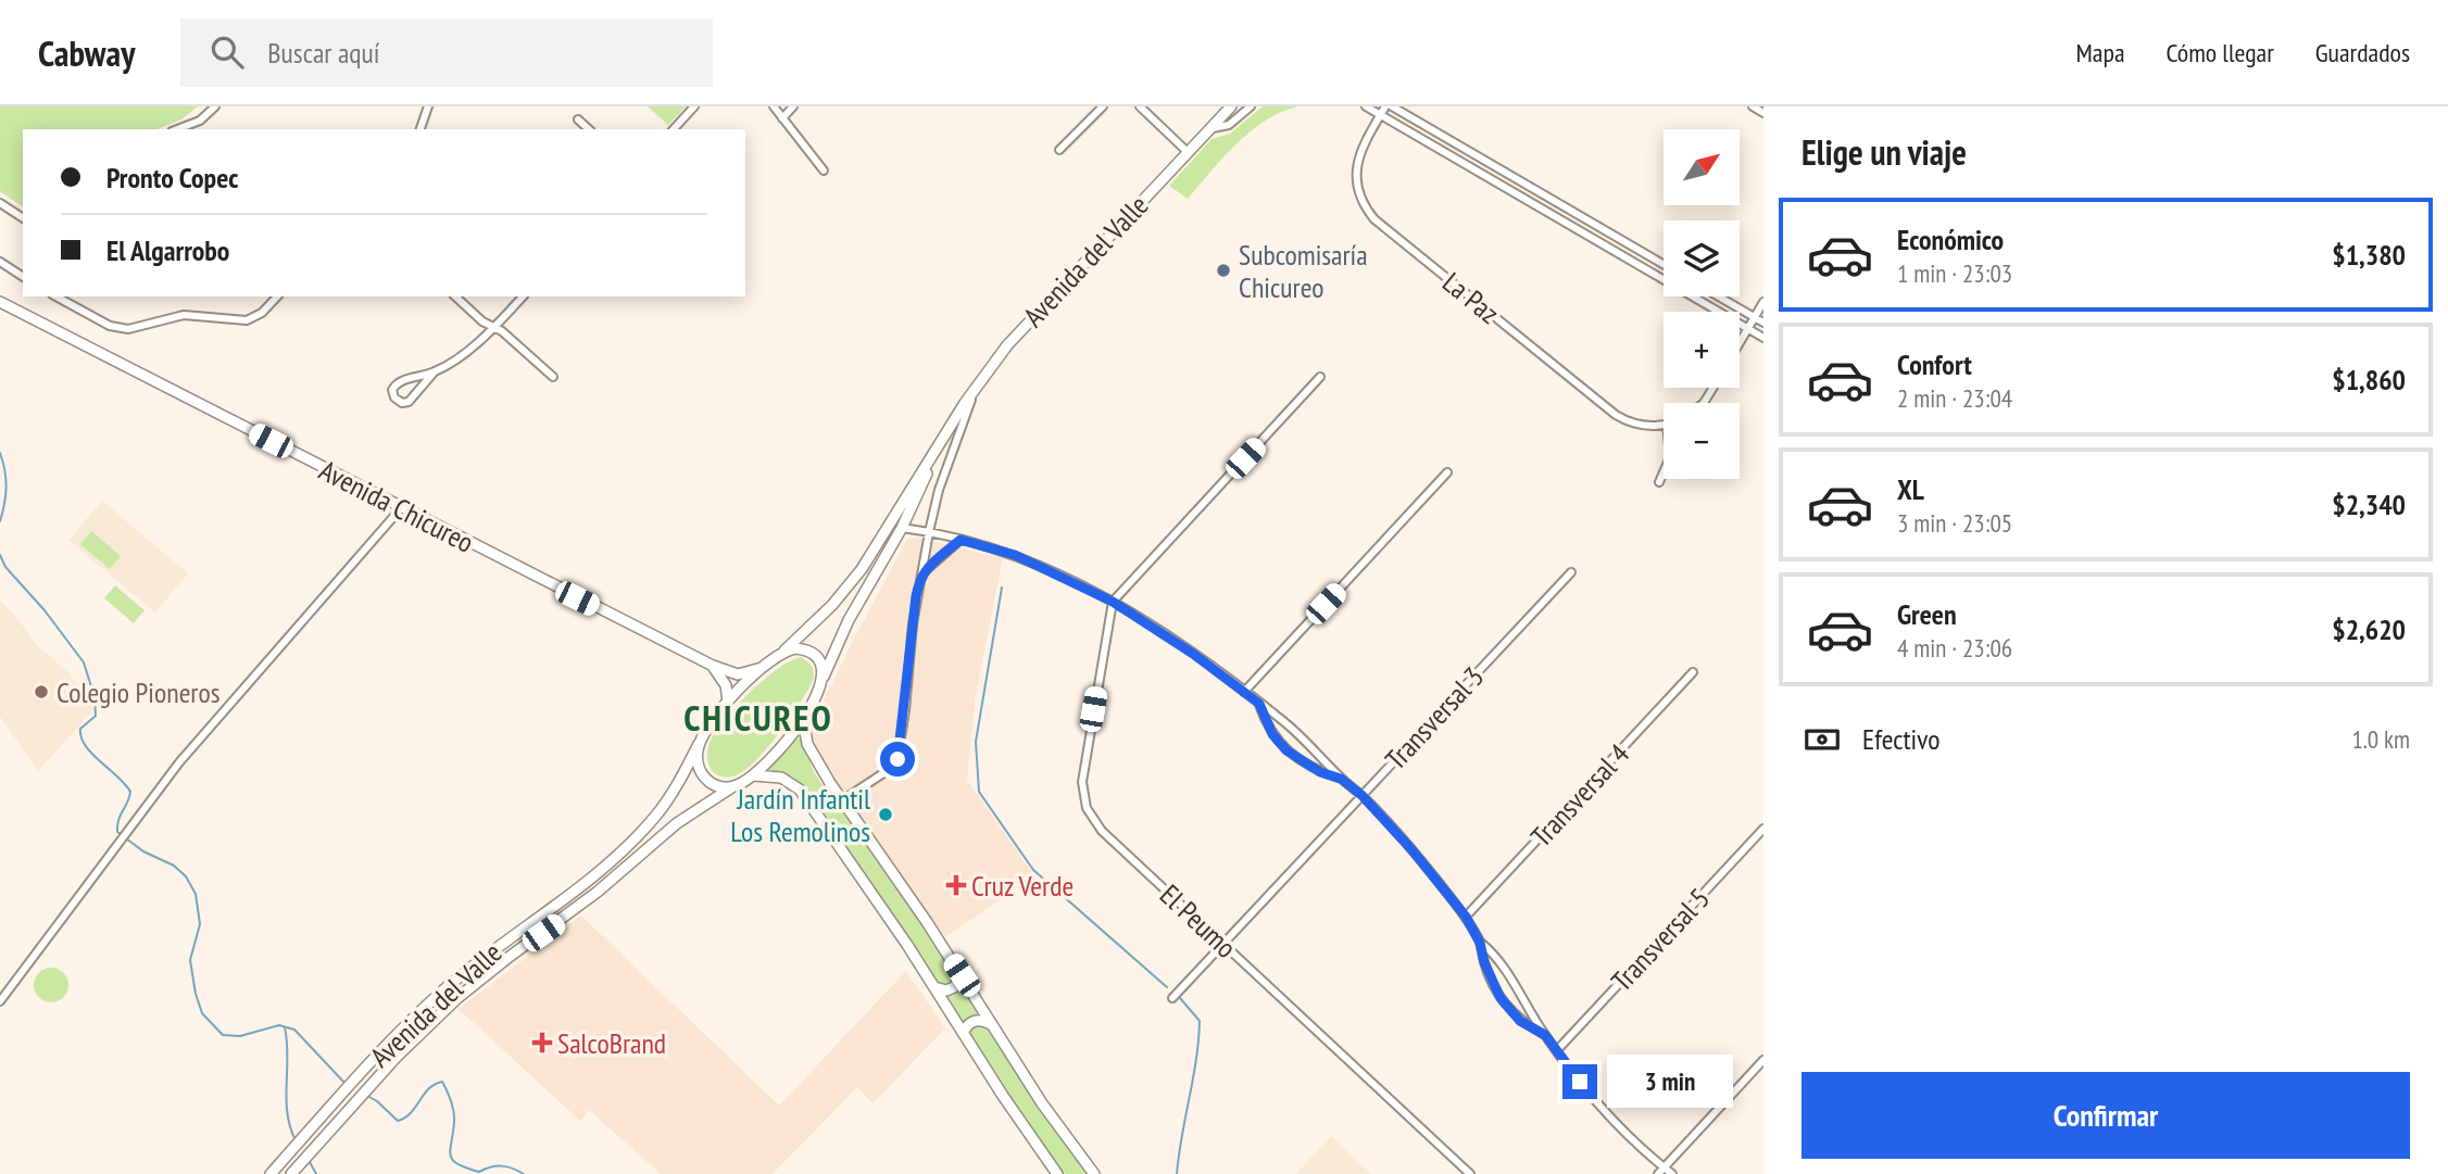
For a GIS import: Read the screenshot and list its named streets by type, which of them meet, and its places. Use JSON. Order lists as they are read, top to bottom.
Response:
{
  "streets": {
    "main road": ["Avenida del Valle", "Avenida Chicureo"],
    "street": [
      "La Paz",
      "Transversal 3",
      "Transversal 4",
      "El Peumo",
      "Transversal 5"
    ]
  },
  "crossings": [
    ["Avenida del Valle", "Avenida Chicureo"],
    ["Transversal 3", "El Peumo"]
  ],
  "districts": ["CHICUREO"],
  "places": {
    "other": ["Subcomisaría Chicureo", "Colegio Pioneros", "Jardín Infantil Los Remolinos"],
    "health": ["Cruz Verde", "SalcoBrand"]
  },
  "north": "top right",
  "page": {
    "header": "Cabway",
    "search": "Buscar aquí",
    "nav": ["Mapa", "Cómo llegar", "Guardados"],
    "heading": "Elige un viaje",
    "map_buttons": ["+", "−"],
    "banner": ["Pronto Copec", "El Algarrobo"],
    "list": [
      {
        "name": "Económico",
        "note": "1 min · 23:03",
        "value": "$1,380"
      },
      {
        "name": "Confort",
        "note": "2 min · 23:04",
        "value": "$1,860"
      },
      {
        "name": "XL",
        "note": "3 min · 23:05",
        "value": "$2,340"
      },
      {
        "name": "Green",
        "note": "4 min · 23:06",
        "value": "$2,620"
      }
    ],
    "pay": ["Efectivo", "1.0 km"],
    "bubble": "3 min",
    "buttons": "Confirmar"
  }
}
